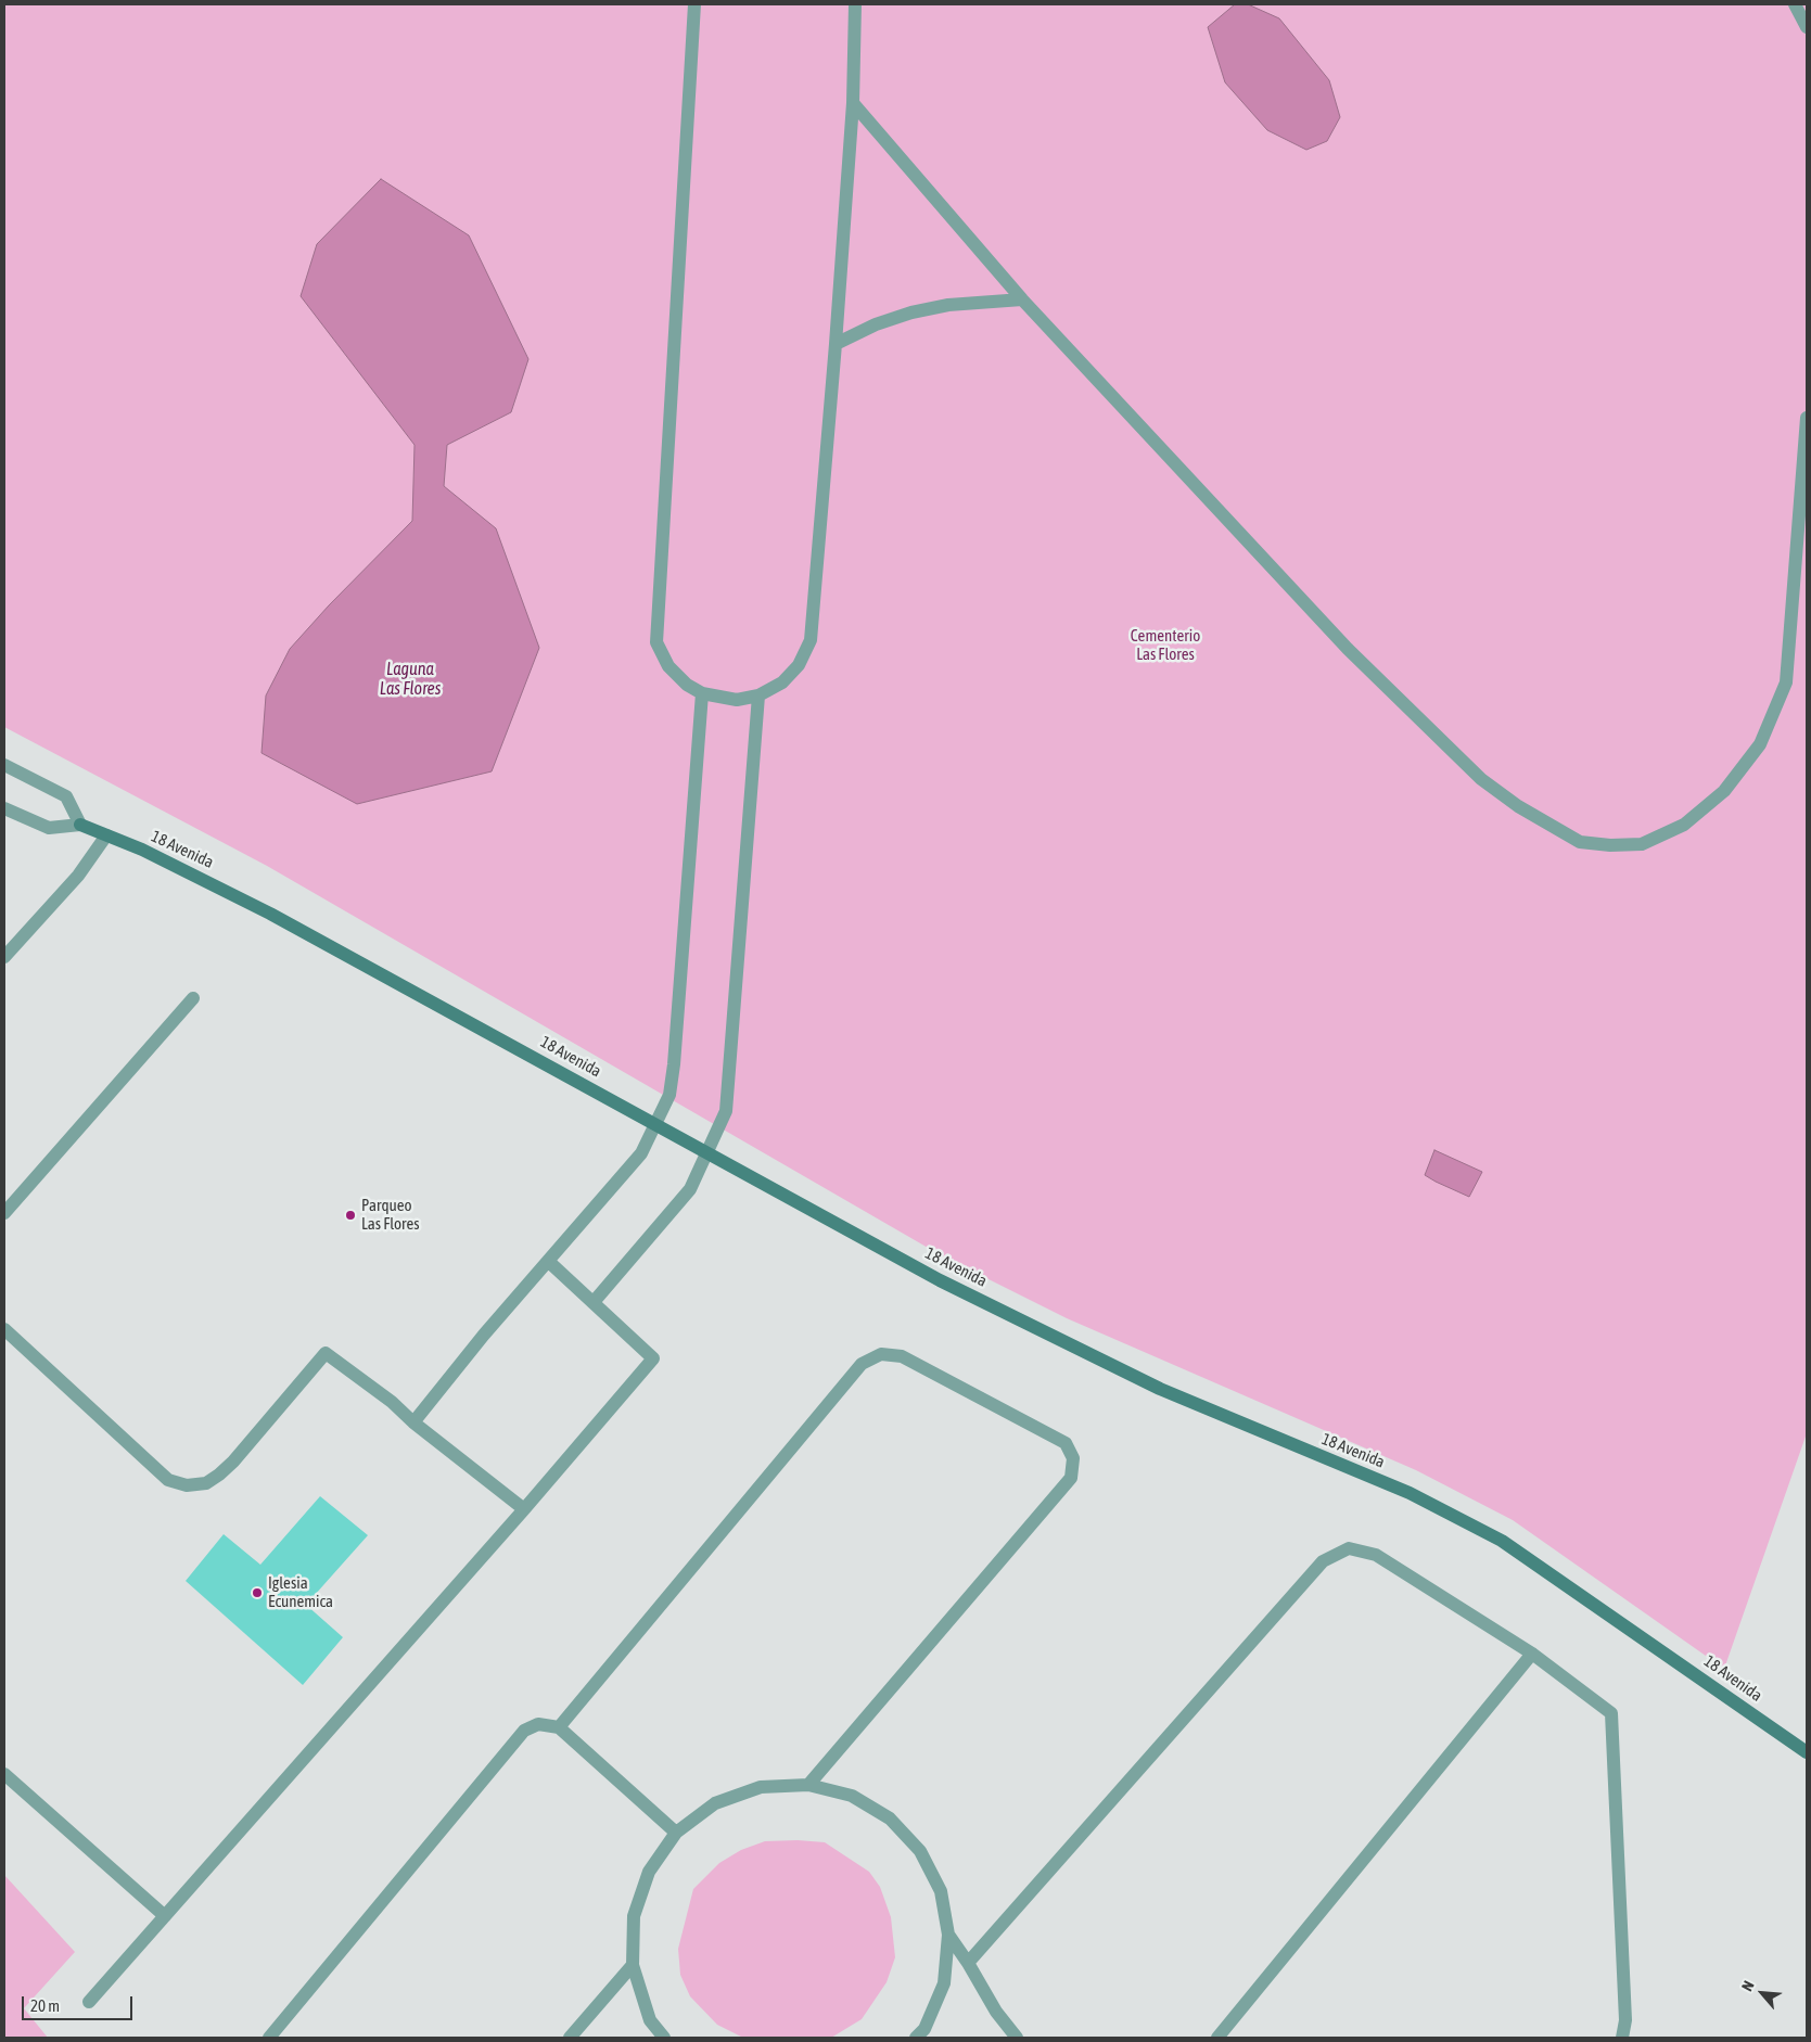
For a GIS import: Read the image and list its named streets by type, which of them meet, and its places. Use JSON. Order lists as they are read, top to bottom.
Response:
{
  "streets": {
    "street": ["18 Avenida"]
  },
  "water": ["Laguna Las Flores"],
  "parks": ["Cementerio Las Flores"],
  "places": ["Parqueo Las Flores", "Iglesia Ecunemica"],
  "scale_bar": "20 m",
  "north": "top left"
}
